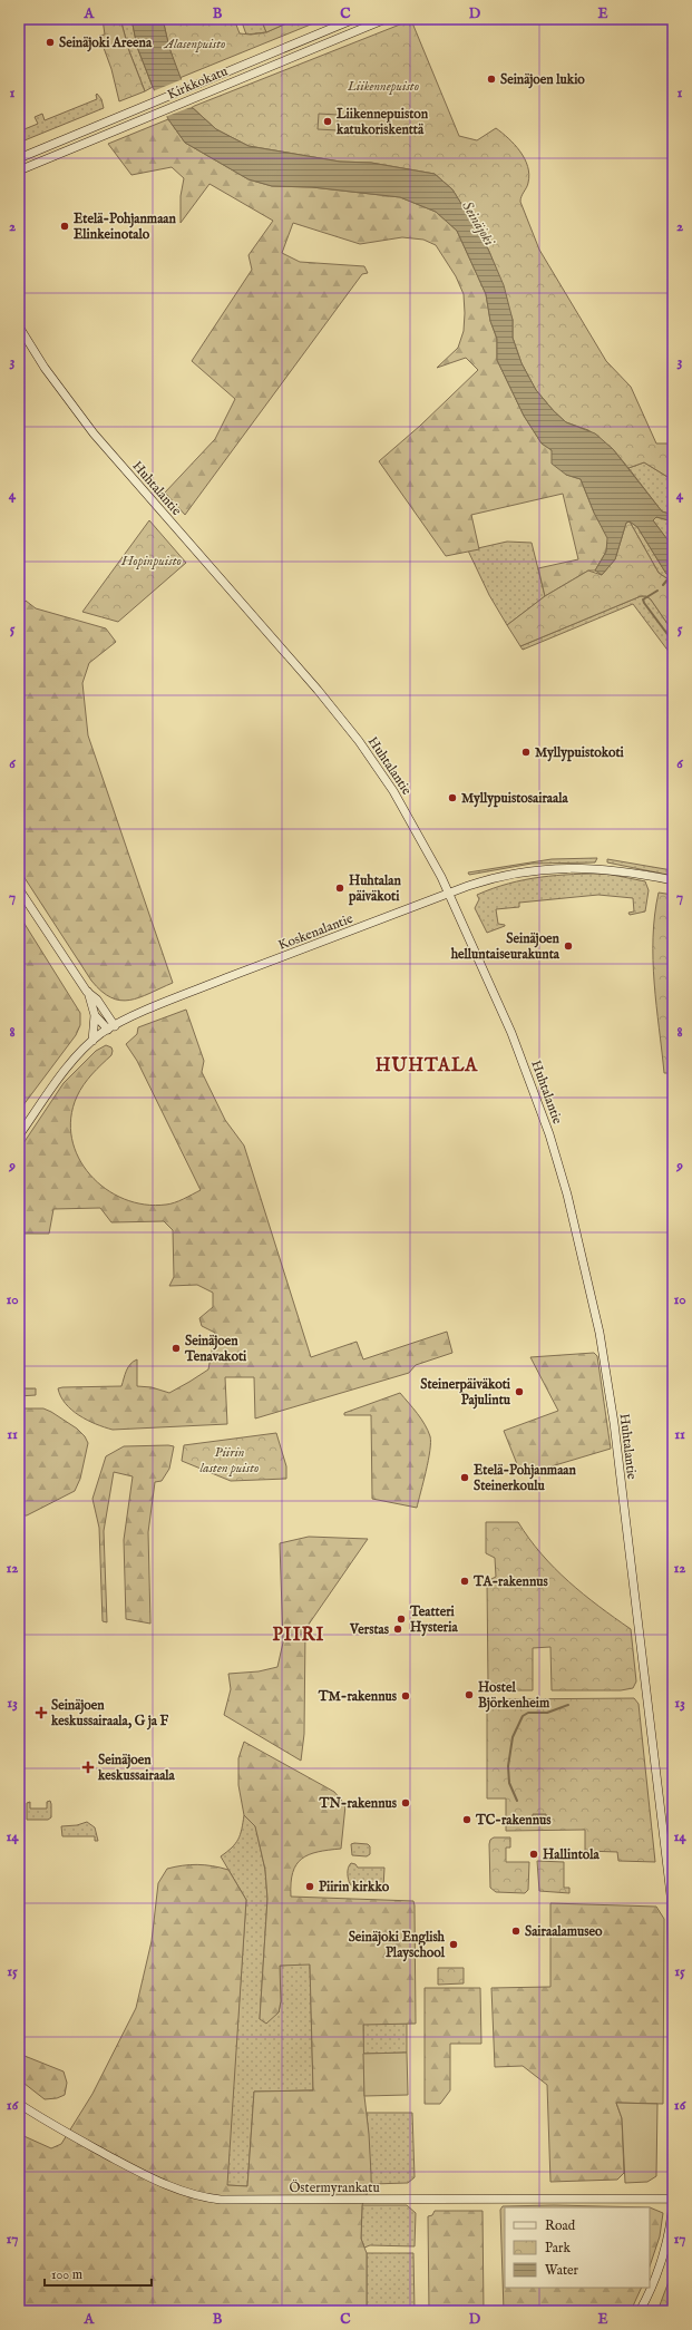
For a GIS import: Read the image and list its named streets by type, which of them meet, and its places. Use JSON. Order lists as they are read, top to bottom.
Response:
{
  "streets": {
    "main road": [
      "Kirkkokatu",
      "Huhtalantie",
      "Koskenalantie",
      "Östermyrankatu"
    ]
  },
  "crossings": [
    ["Huhtalantie", "Koskenalantie"]
  ],
  "districts": ["HUHTALA", "PIIRI"],
  "water": ["Seinäjoki"],
  "parks": [
    "Alasenpuisto",
    "Liikennepuisto",
    "Hopinpuisto",
    "Piirin lasten puisto"
  ],
  "places": {
    "other": [
      "Seinäjoki Areena",
      "Seinäjoen lukio",
      "Liikennepuiston katukoriskenttä",
      "Etelä-Pohjanmaan Elinkeinotalo",
      "Myllypuistokoti",
      "Myllypuistosairaala",
      "Huhtalan päiväkoti",
      "Seinäjoen helluntaiseurakunta",
      "Seinäjoen Tenavakoti",
      "Steinerpäiväkoti Pajulintu",
      "Etelä-Pohjanmaan Steinerkoulu",
      "TA-rakennus",
      "Teatteri Hysteria",
      "Verstas",
      "Hostel Björkenheim",
      "TM-rakennus",
      "TN-rakennus",
      "TC-rakennus",
      "Hallintola",
      "Piirin kirkko",
      "Sairaalamuseo",
      "Seinäjoki English Playschool"
    ],
    "health": ["Seinäjoen keskussairaala, G ja F", "Seinäjoen keskussairaala"]
  },
  "legend": ["Road", "Park", "Water"],
  "scale_bar": "100 m",
  "grid": {
    "columns": [
      "A",
      "B",
      "C",
      "D",
      "E"
    ],
    "rows": [
      "1",
      "2",
      "3",
      "4",
      "5",
      "6",
      "7",
      "8",
      "9",
      "10",
      "11",
      "12",
      "13",
      "14",
      "15",
      "16",
      "17"
    ]
  }
}
